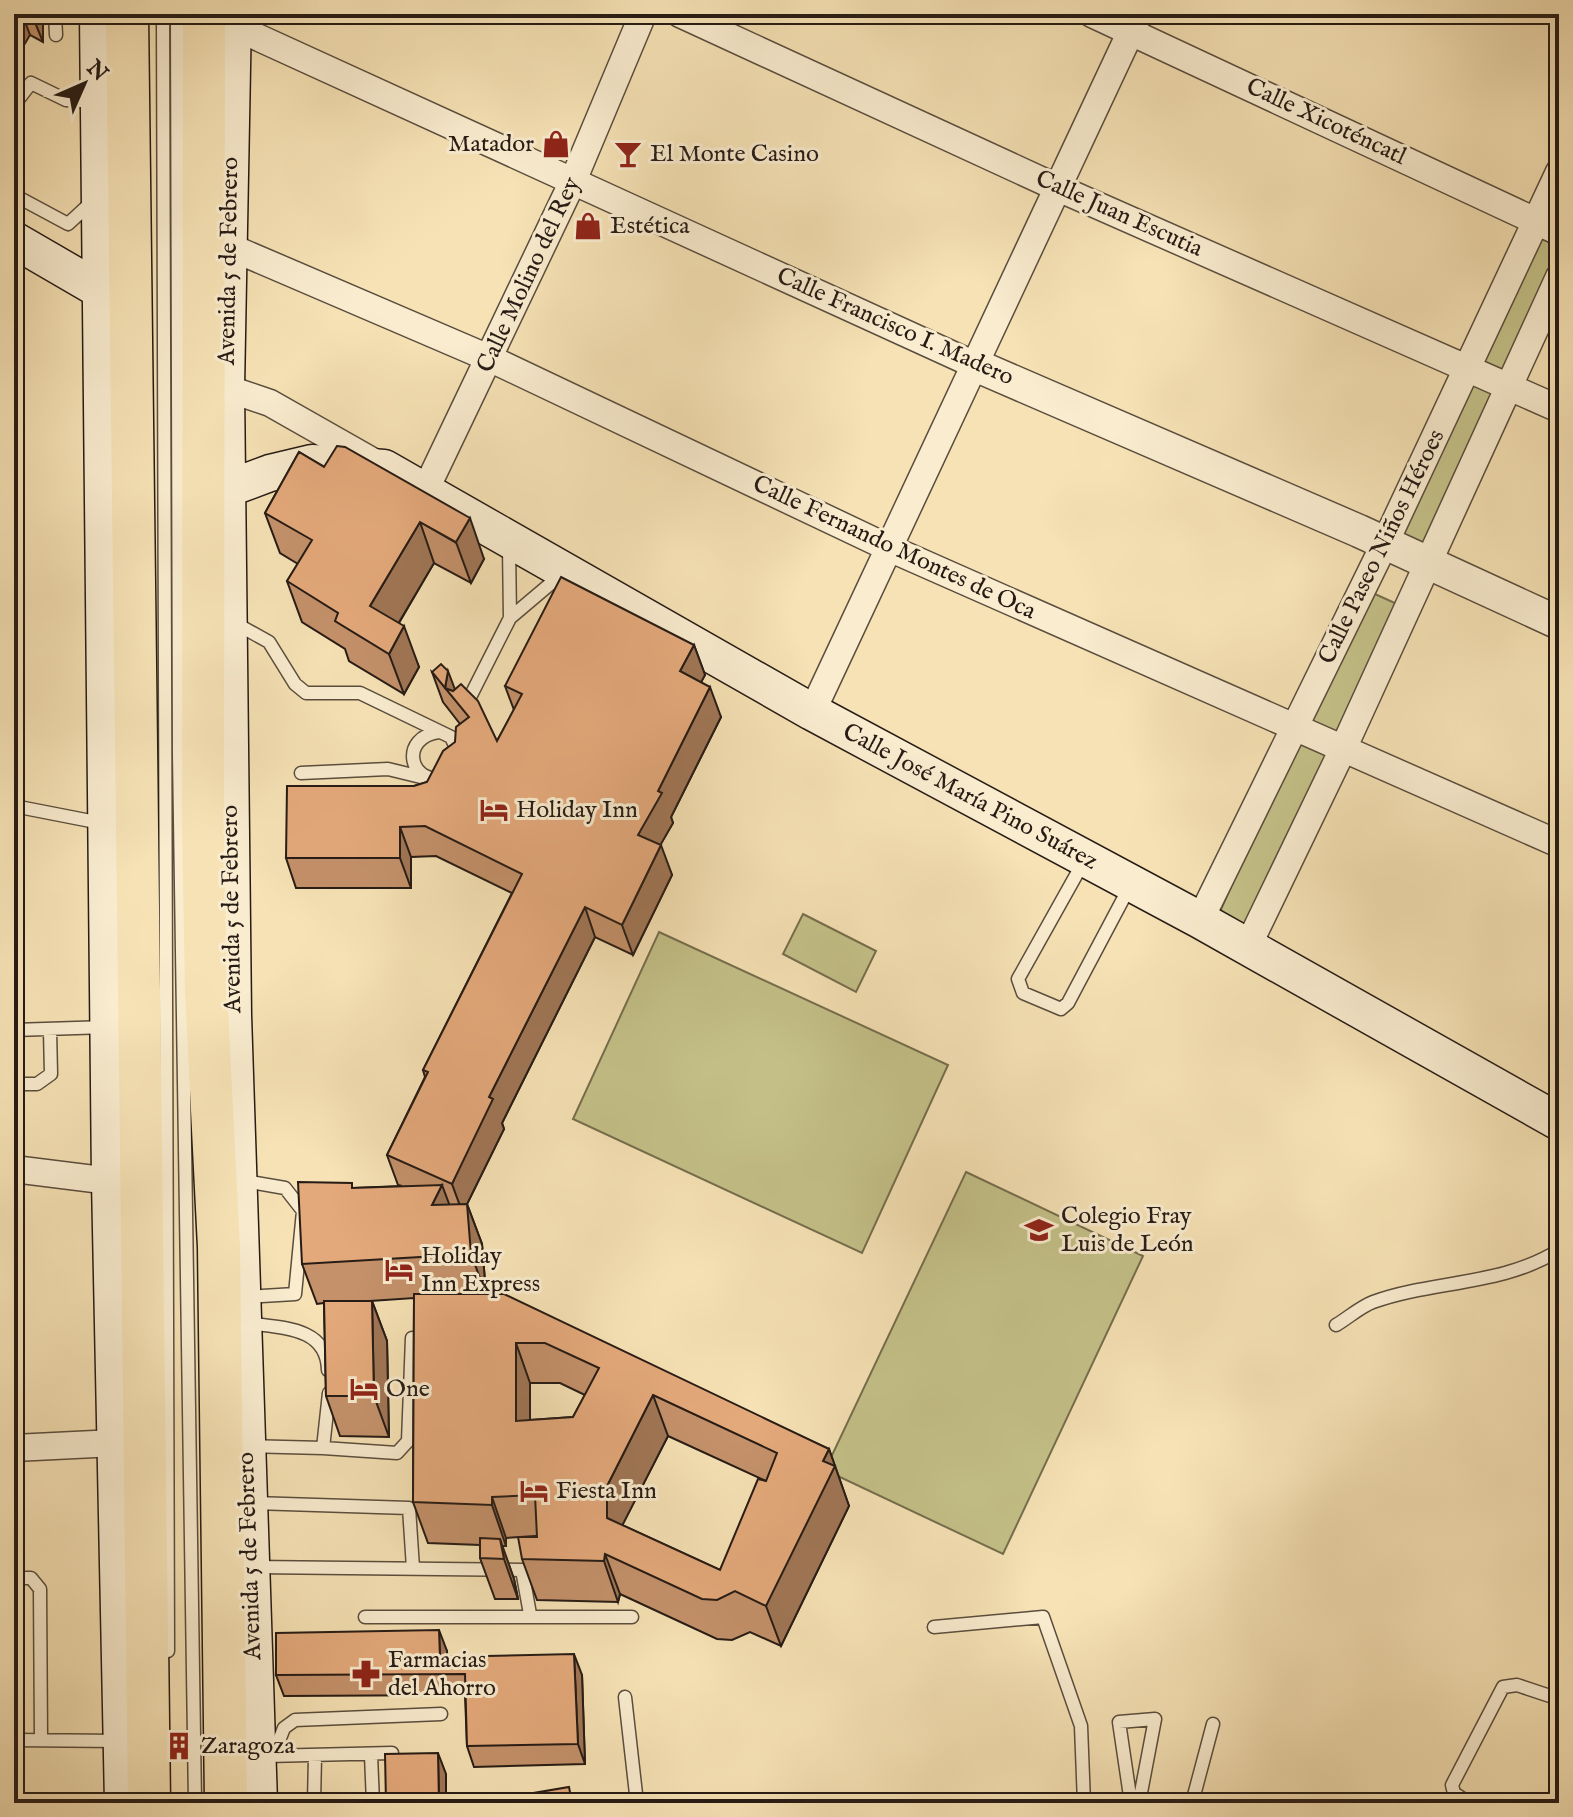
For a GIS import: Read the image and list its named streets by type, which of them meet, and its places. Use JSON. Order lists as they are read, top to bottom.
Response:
{
  "streets": {
    "highway": ["Avenida 5 de Febrero"],
    "main road": ["Calle José María Pino Suárez"],
    "street": [
      "Calle Xicoténcatl",
      "Calle Juan Escutia",
      "Calle Molino del Rey",
      "Calle Francisco I. Madero",
      "Calle Paseo Niños Héroes",
      "Calle Fernando Montes de Oca"
    ]
  },
  "crossings": [
    ["Calle Xicoténcatl", "Calle Paseo Niños Héroes"],
    ["Calle Juan Escutia", "Calle Paseo Niños Héroes"],
    ["Avenida 5 de Febrero", "Calle Francisco I. Madero"],
    ["Avenida 5 de Febrero", "Calle Fernando Montes de Oca"],
    ["Avenida 5 de Febrero", "Calle José María Pino Suárez"],
    ["Calle Molino del Rey", "Calle Francisco I. Madero"],
    ["Calle Molino del Rey", "Calle Fernando Montes de Oca"],
    ["Calle Molino del Rey", "Calle José María Pino Suárez"],
    ["Calle Francisco I. Madero", "Calle Paseo Niños Héroes"],
    ["Calle Paseo Niños Héroes", "Calle Fernando Montes de Oca"],
    ["Calle Paseo Niños Héroes", "Calle José María Pino Suárez"]
  ],
  "places": {
    "shop": ["Matador", "Estética"],
    "bar": ["El Monte Casino"],
    "hotel": [
      "Holiday Inn",
      "Holiday Inn Express",
      "One",
      "Fiesta Inn"
    ],
    "school or university": ["Colegio Fray Luis de León"],
    "pharmacy": ["Farmacias del Ahorro"],
    "building": ["Zaragoza"]
  },
  "north": "top right"
}
